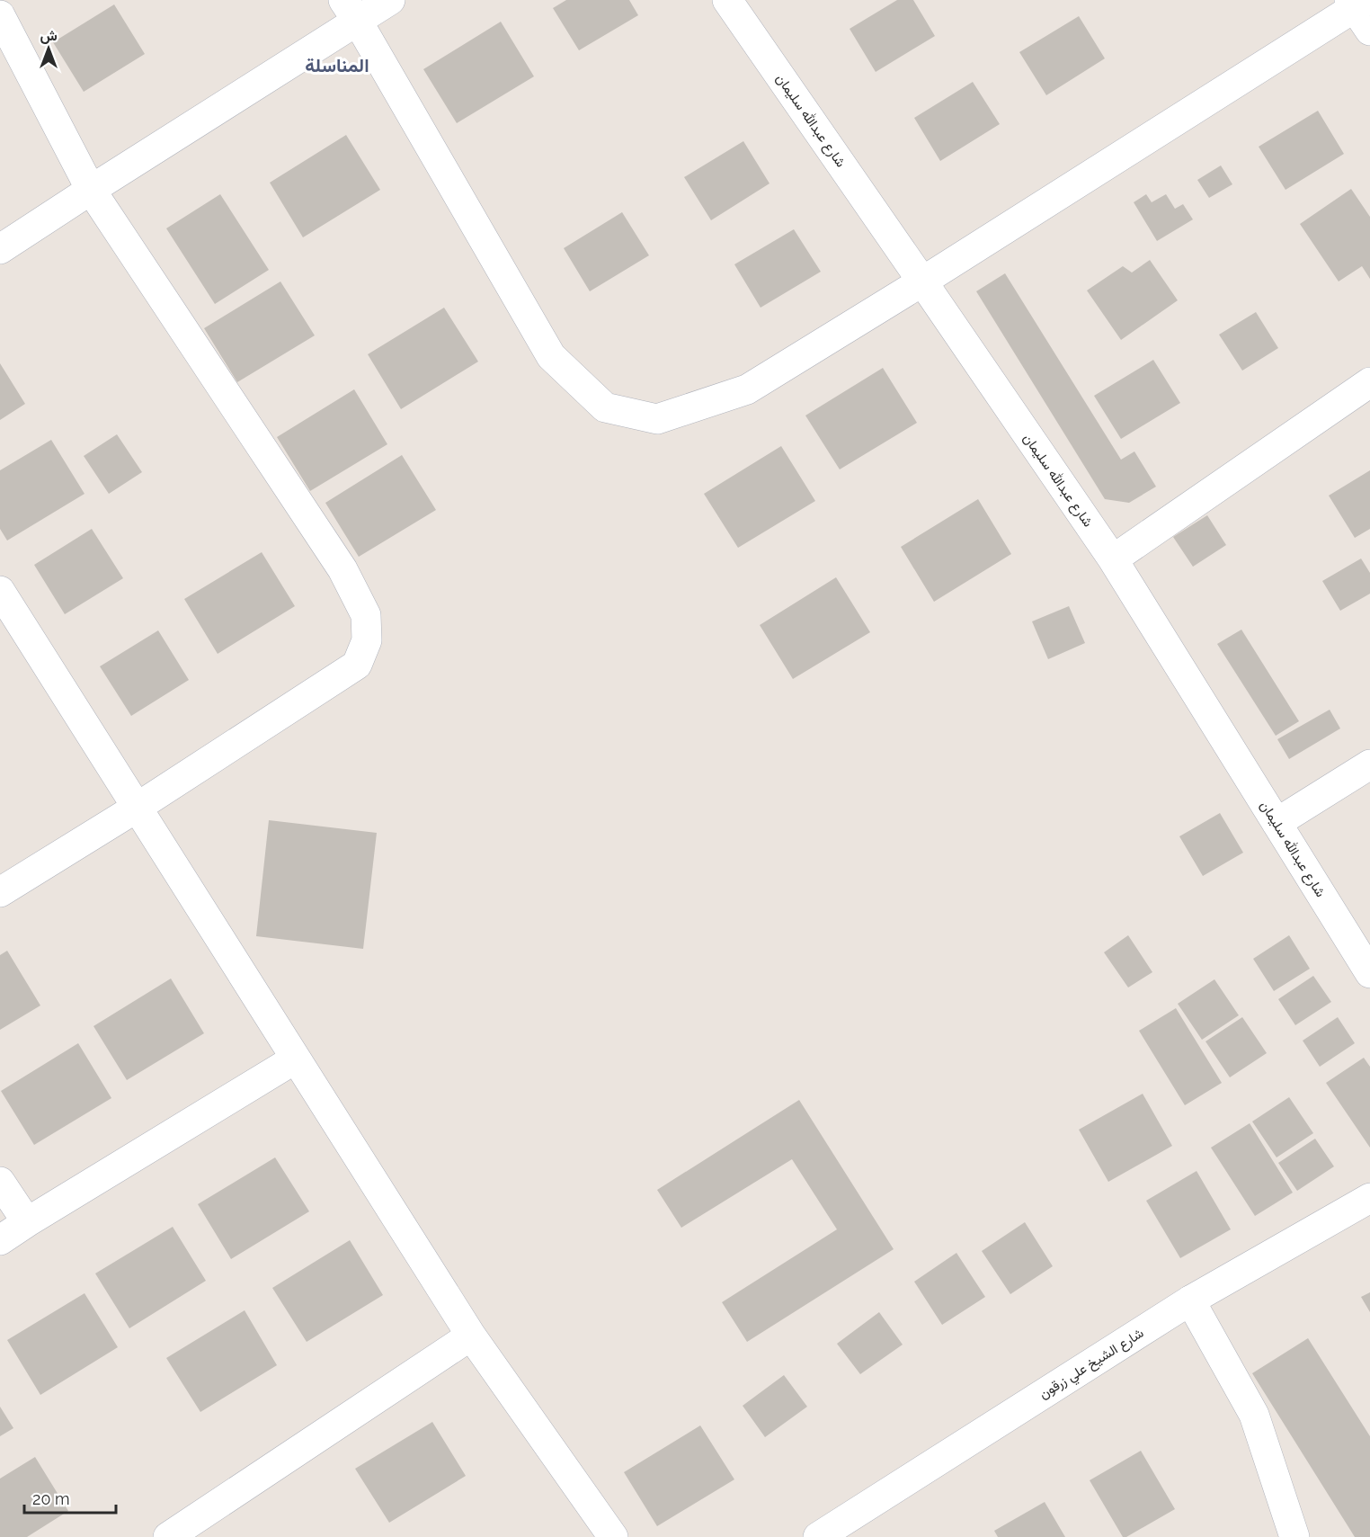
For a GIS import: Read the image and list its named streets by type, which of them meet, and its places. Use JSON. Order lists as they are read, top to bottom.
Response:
{
  "streets": {
    "street": ["شارع عبدالله سليمان", "شارع الشيخ علي زرقون"]
  },
  "districts": ["المناسلة"],
  "scale_bar": "20 m",
  "north": "top"
}
